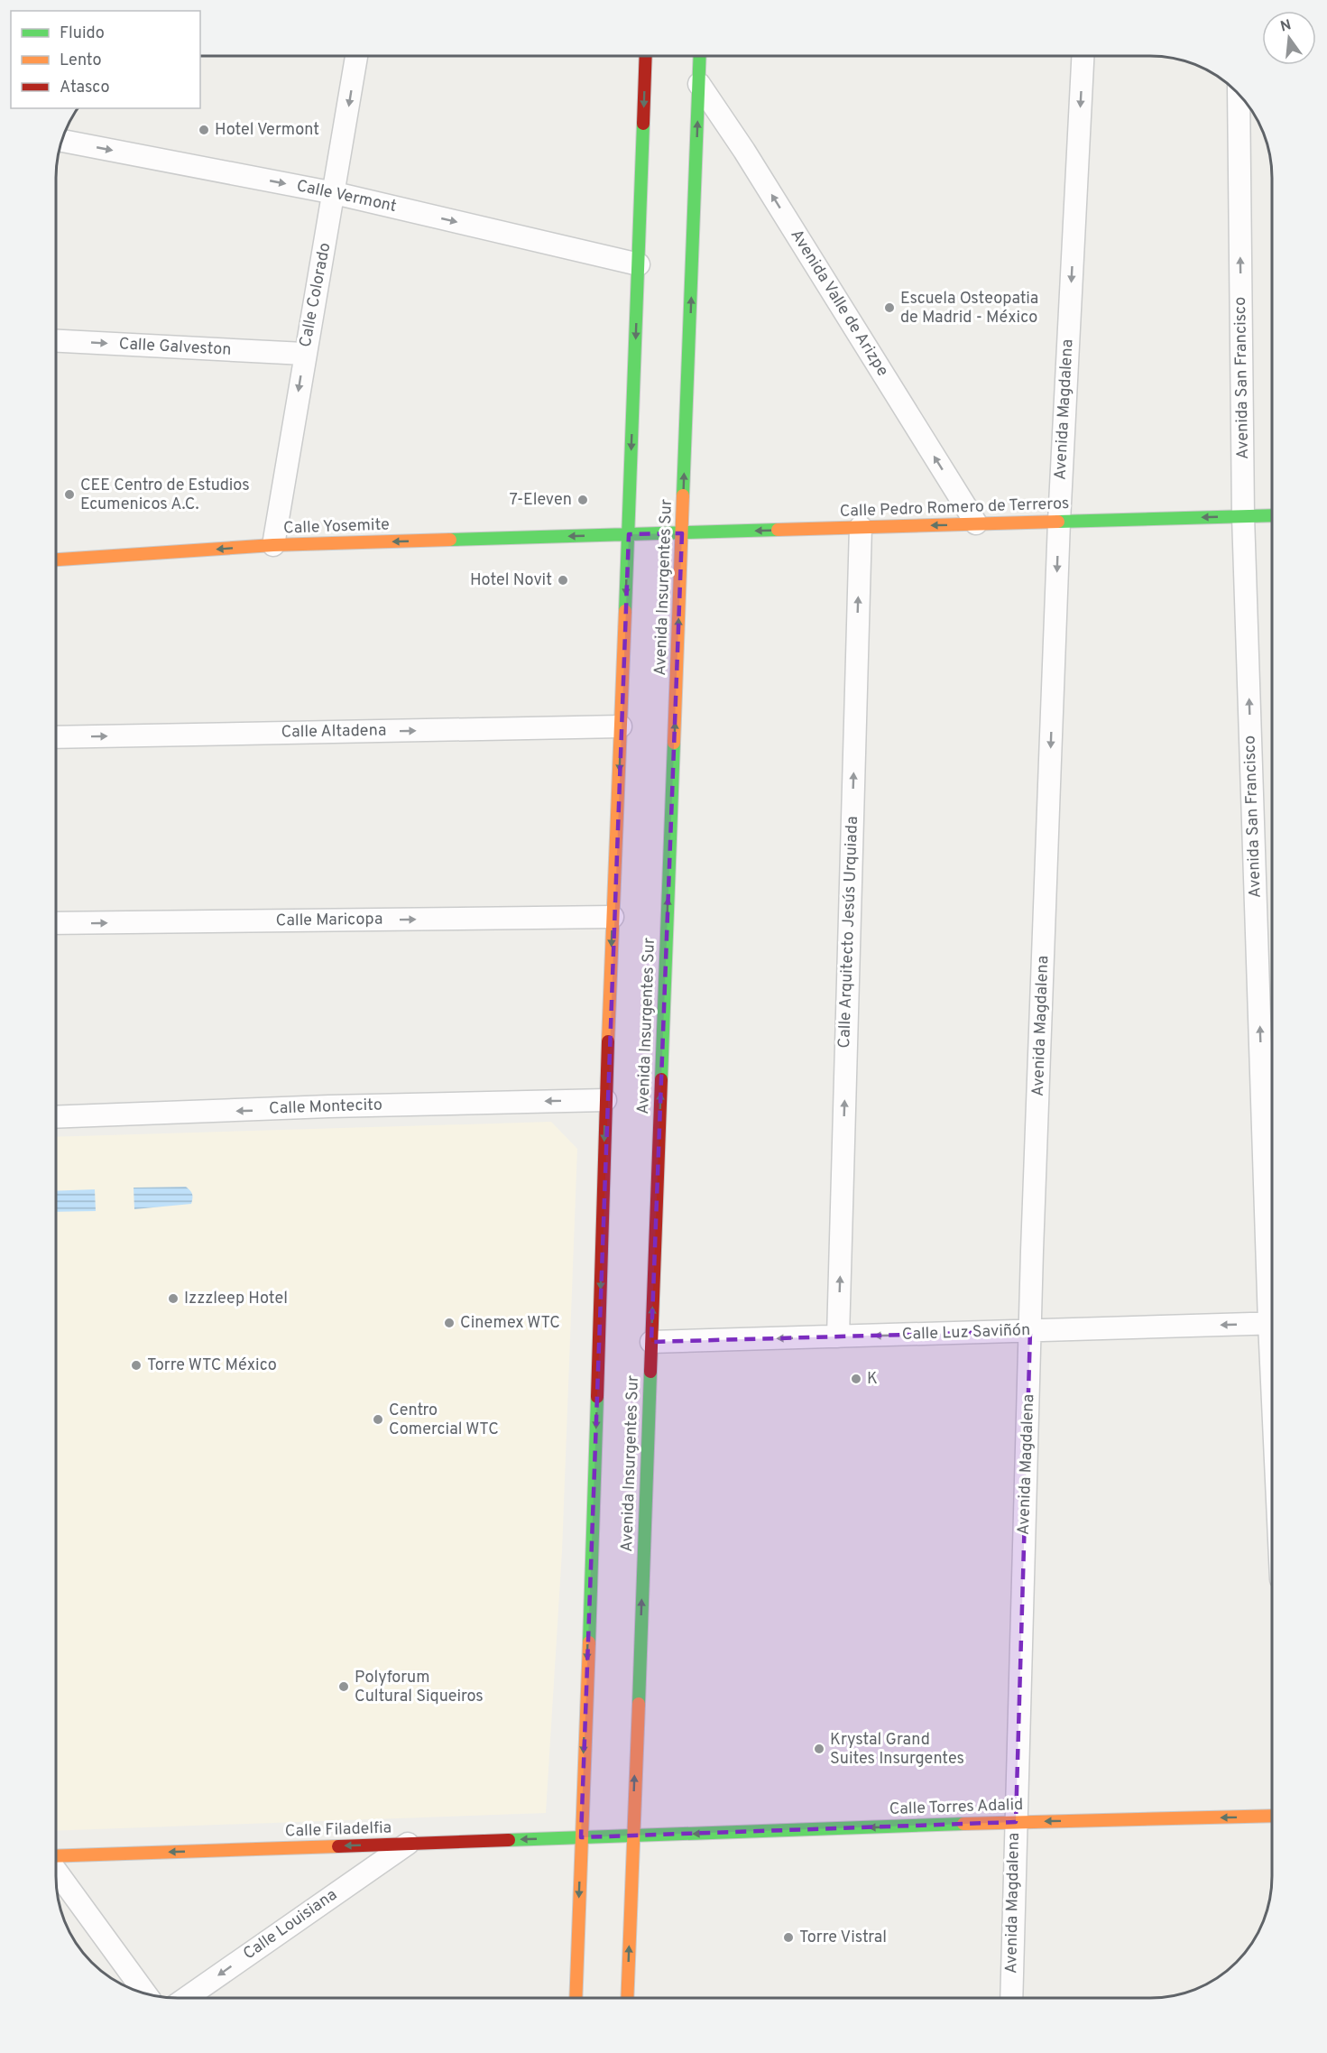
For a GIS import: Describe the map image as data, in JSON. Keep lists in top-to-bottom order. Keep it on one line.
{"streets":{"main road":["Calle Pedro Romero de Terreros","Calle Yosemite","Avenida Insurgentes Sur","Calle Torres Adalid","Calle Filadelfia"],"street":["Calle Vermont","Calle Colorado","Avenida Valle de Arizpe","Calle Galveston","Avenida San Francisco","Avenida Magdalena","Calle Altadena","Calle Maricopa","Calle Arquitecto Jesús Urquiada","Calle Montecito","Calle Luz Saviñón","Calle Louisiana"]},"crossings":[["Calle Vermont","Calle Colorado"],["Calle Colorado","Calle Galveston"],["Calle Colorado","Calle Yosemite"],["Avenida Valle de Arizpe","Calle Pedro Romero de Terreros"],["Avenida Valle de Arizpe","Avenida Insurgentes Sur"],["Avenida San Francisco","Calle Pedro Romero de Terreros"],["Avenida Magdalena","Calle Pedro Romero de Terreros"],["Avenida Magdalena","Calle Luz Saviñón"],["Avenida Magdalena","Calle Torres Adalid"],["Calle Pedro Romero de Terreros","Calle Yosemite"],["Calle Pedro Romero de Terreros","Avenida Insurgentes Sur"],["Calle Pedro Romero de Terreros","Calle Arquitecto Jesús Urquiada"],["Avenida Insurgentes Sur","Calle Luz Saviñón"],["Avenida Insurgentes Sur","Calle Torres Adalid"],["Avenida Insurgentes Sur","Calle Filadelfia"],["Calle Arquitecto Jesús Urquiada","Calle Luz Saviñón"],["Calle Torres Adalid","Calle Filadelfia"],["Calle Filadelfia","Calle Louisiana"]],"one_way":["Calle Vermont","Calle Colorado","Avenida Valle de Arizpe","Calle Galveston","Avenida San Francisco","Avenida Magdalena","Calle Pedro Romero de Terreros","Calle Yosemite","Calle Altadena","Calle Maricopa","Calle Arquitecto Jesús Urquiada","Calle Montecito","Calle Luz Saviñón","Calle Torres Adalid","Calle Filadelfia","Calle Louisiana"],"places":["Hotel Vermont","Escuela Osteopatia de Madrid - México","CEE Centro de Estudios Ecumenicos A.C.","7-Eleven","Hotel Novit","Izzzleep Hotel","Cinemex WTC","Torre WTC México","K","Centro Comercial WTC","Polyforum Cultural Siqueiros","Krystal Grand Suites Insurgentes","Torre Vistral"],"legend":["Fluido","Lento","Atasco"],"north":"top"}
